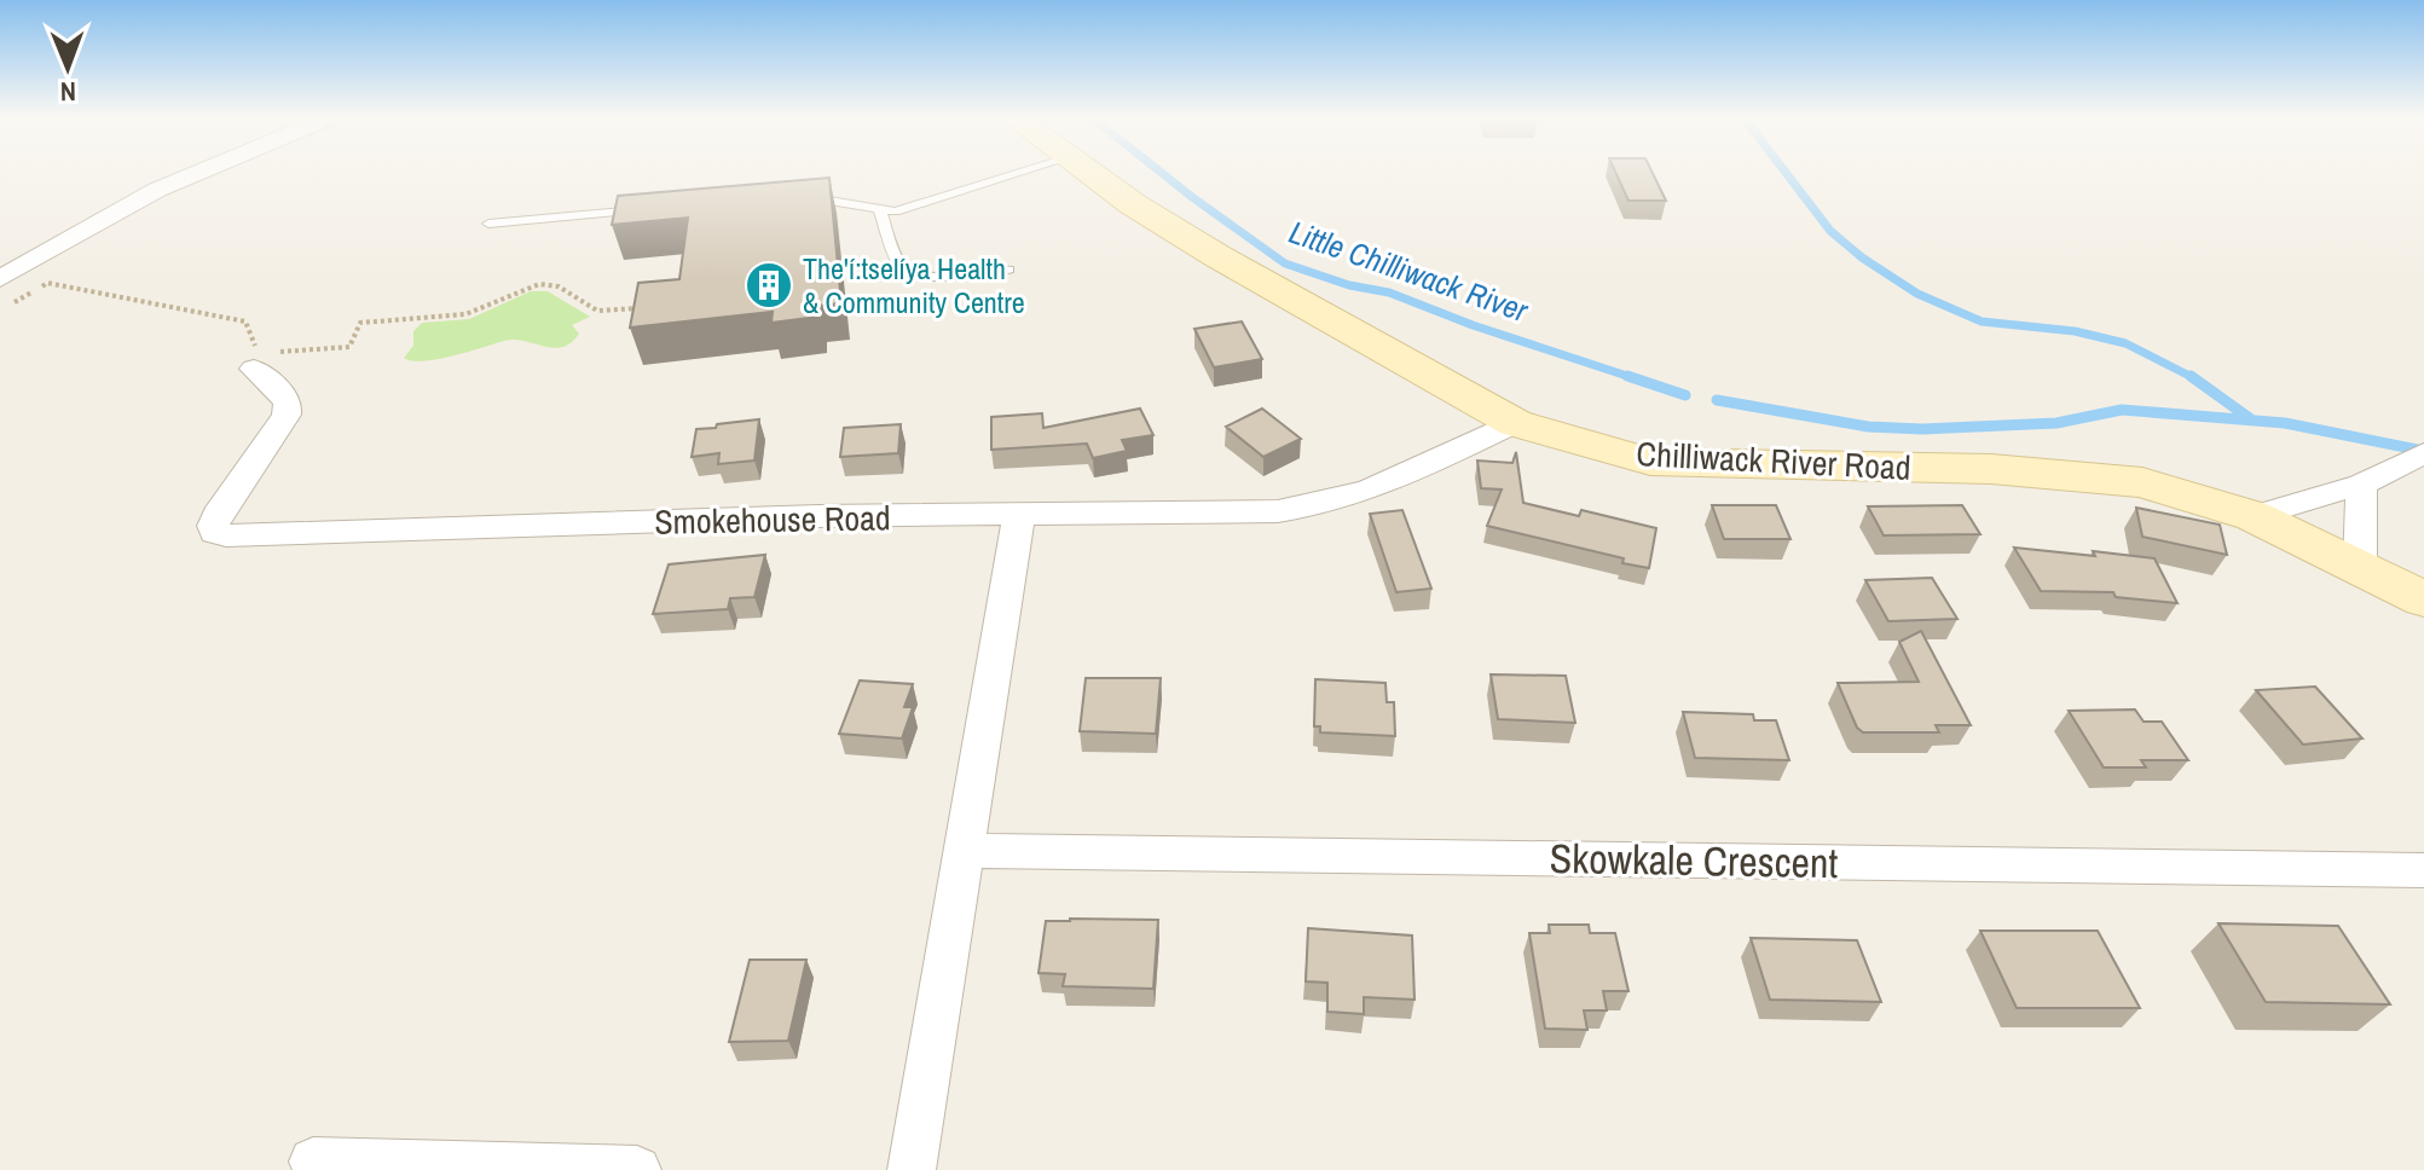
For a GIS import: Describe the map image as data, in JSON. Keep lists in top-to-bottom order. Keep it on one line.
{"streets":{"main road":["Chilliwack River Road"],"street":["Smokehouse Road","Skowkale Crescent"]},"crossings":[["Chilliwack River Road","Smokehouse Road"]],"water":["Little Chilliwack River"],"places":{"building":["The'í:tselíya Health & Community Centre"]},"north":"bottom"}
